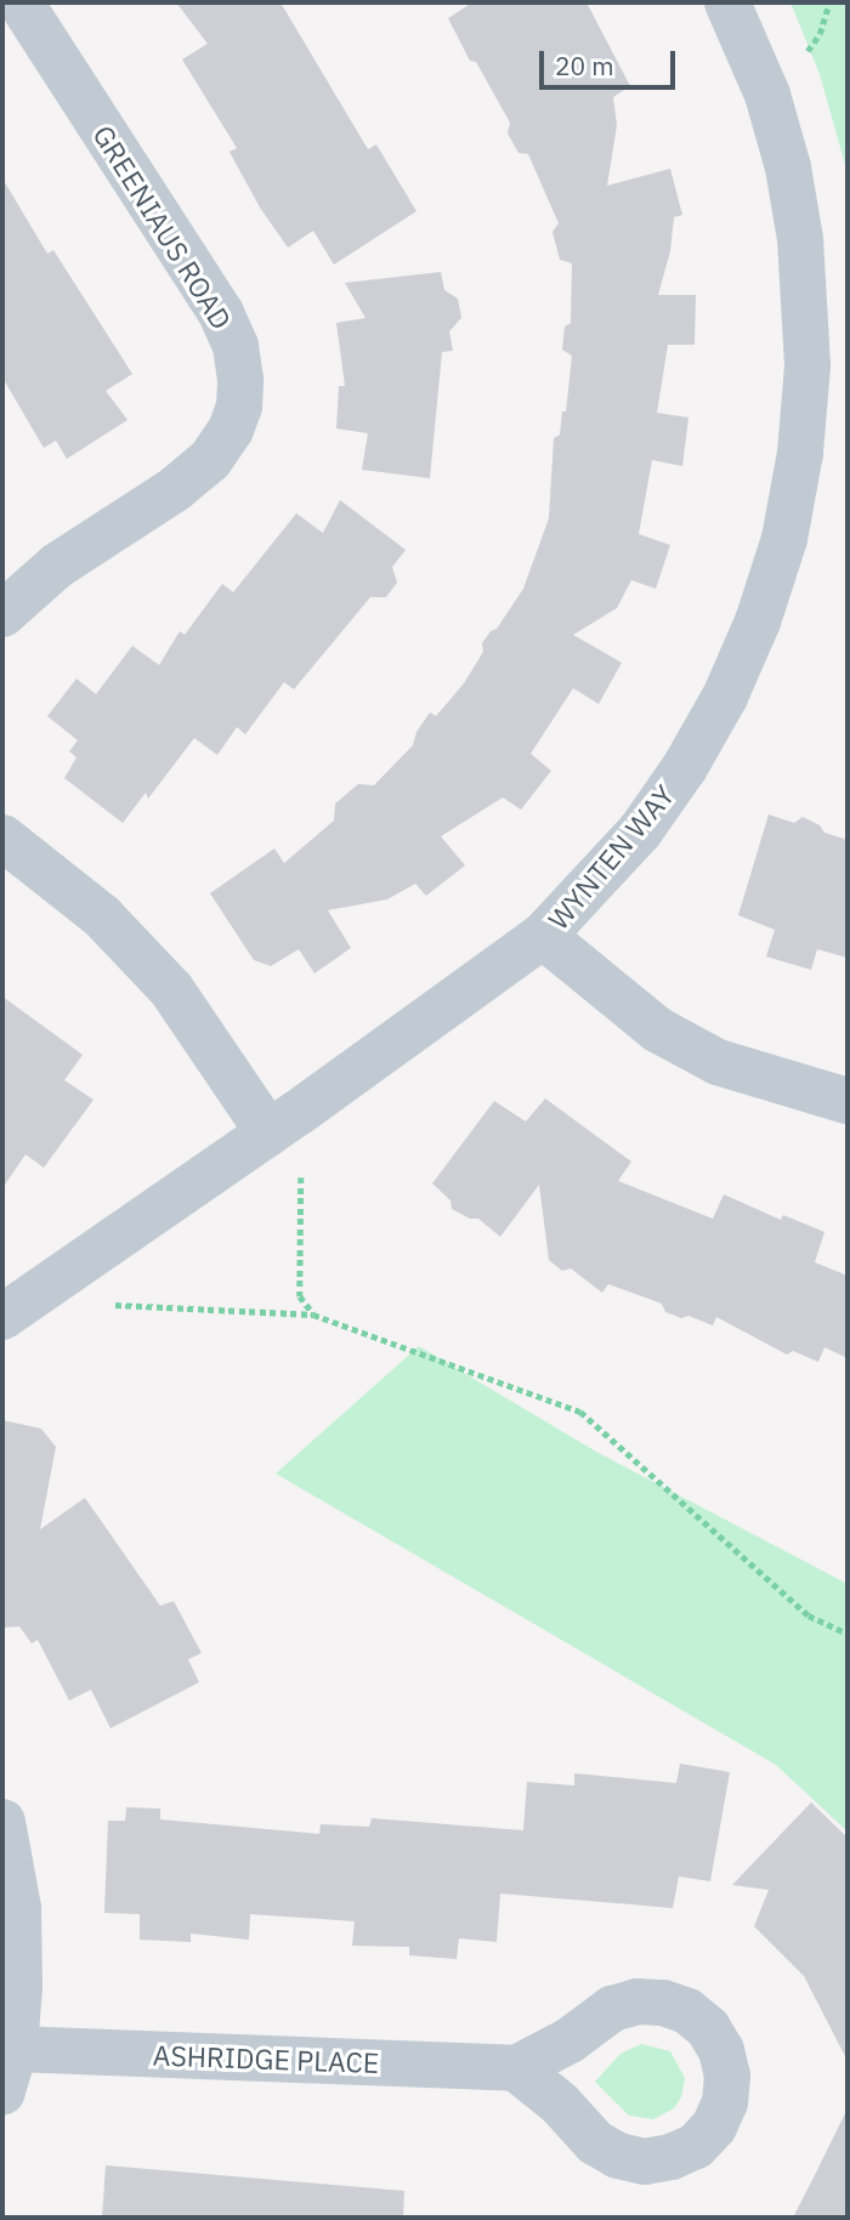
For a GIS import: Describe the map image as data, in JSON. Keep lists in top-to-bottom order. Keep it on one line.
{"streets":{"street":["GREENIAUS ROAD","WYNTEN WAY","ASHRIDGE PLACE"]},"scale_bar":"20 m"}
